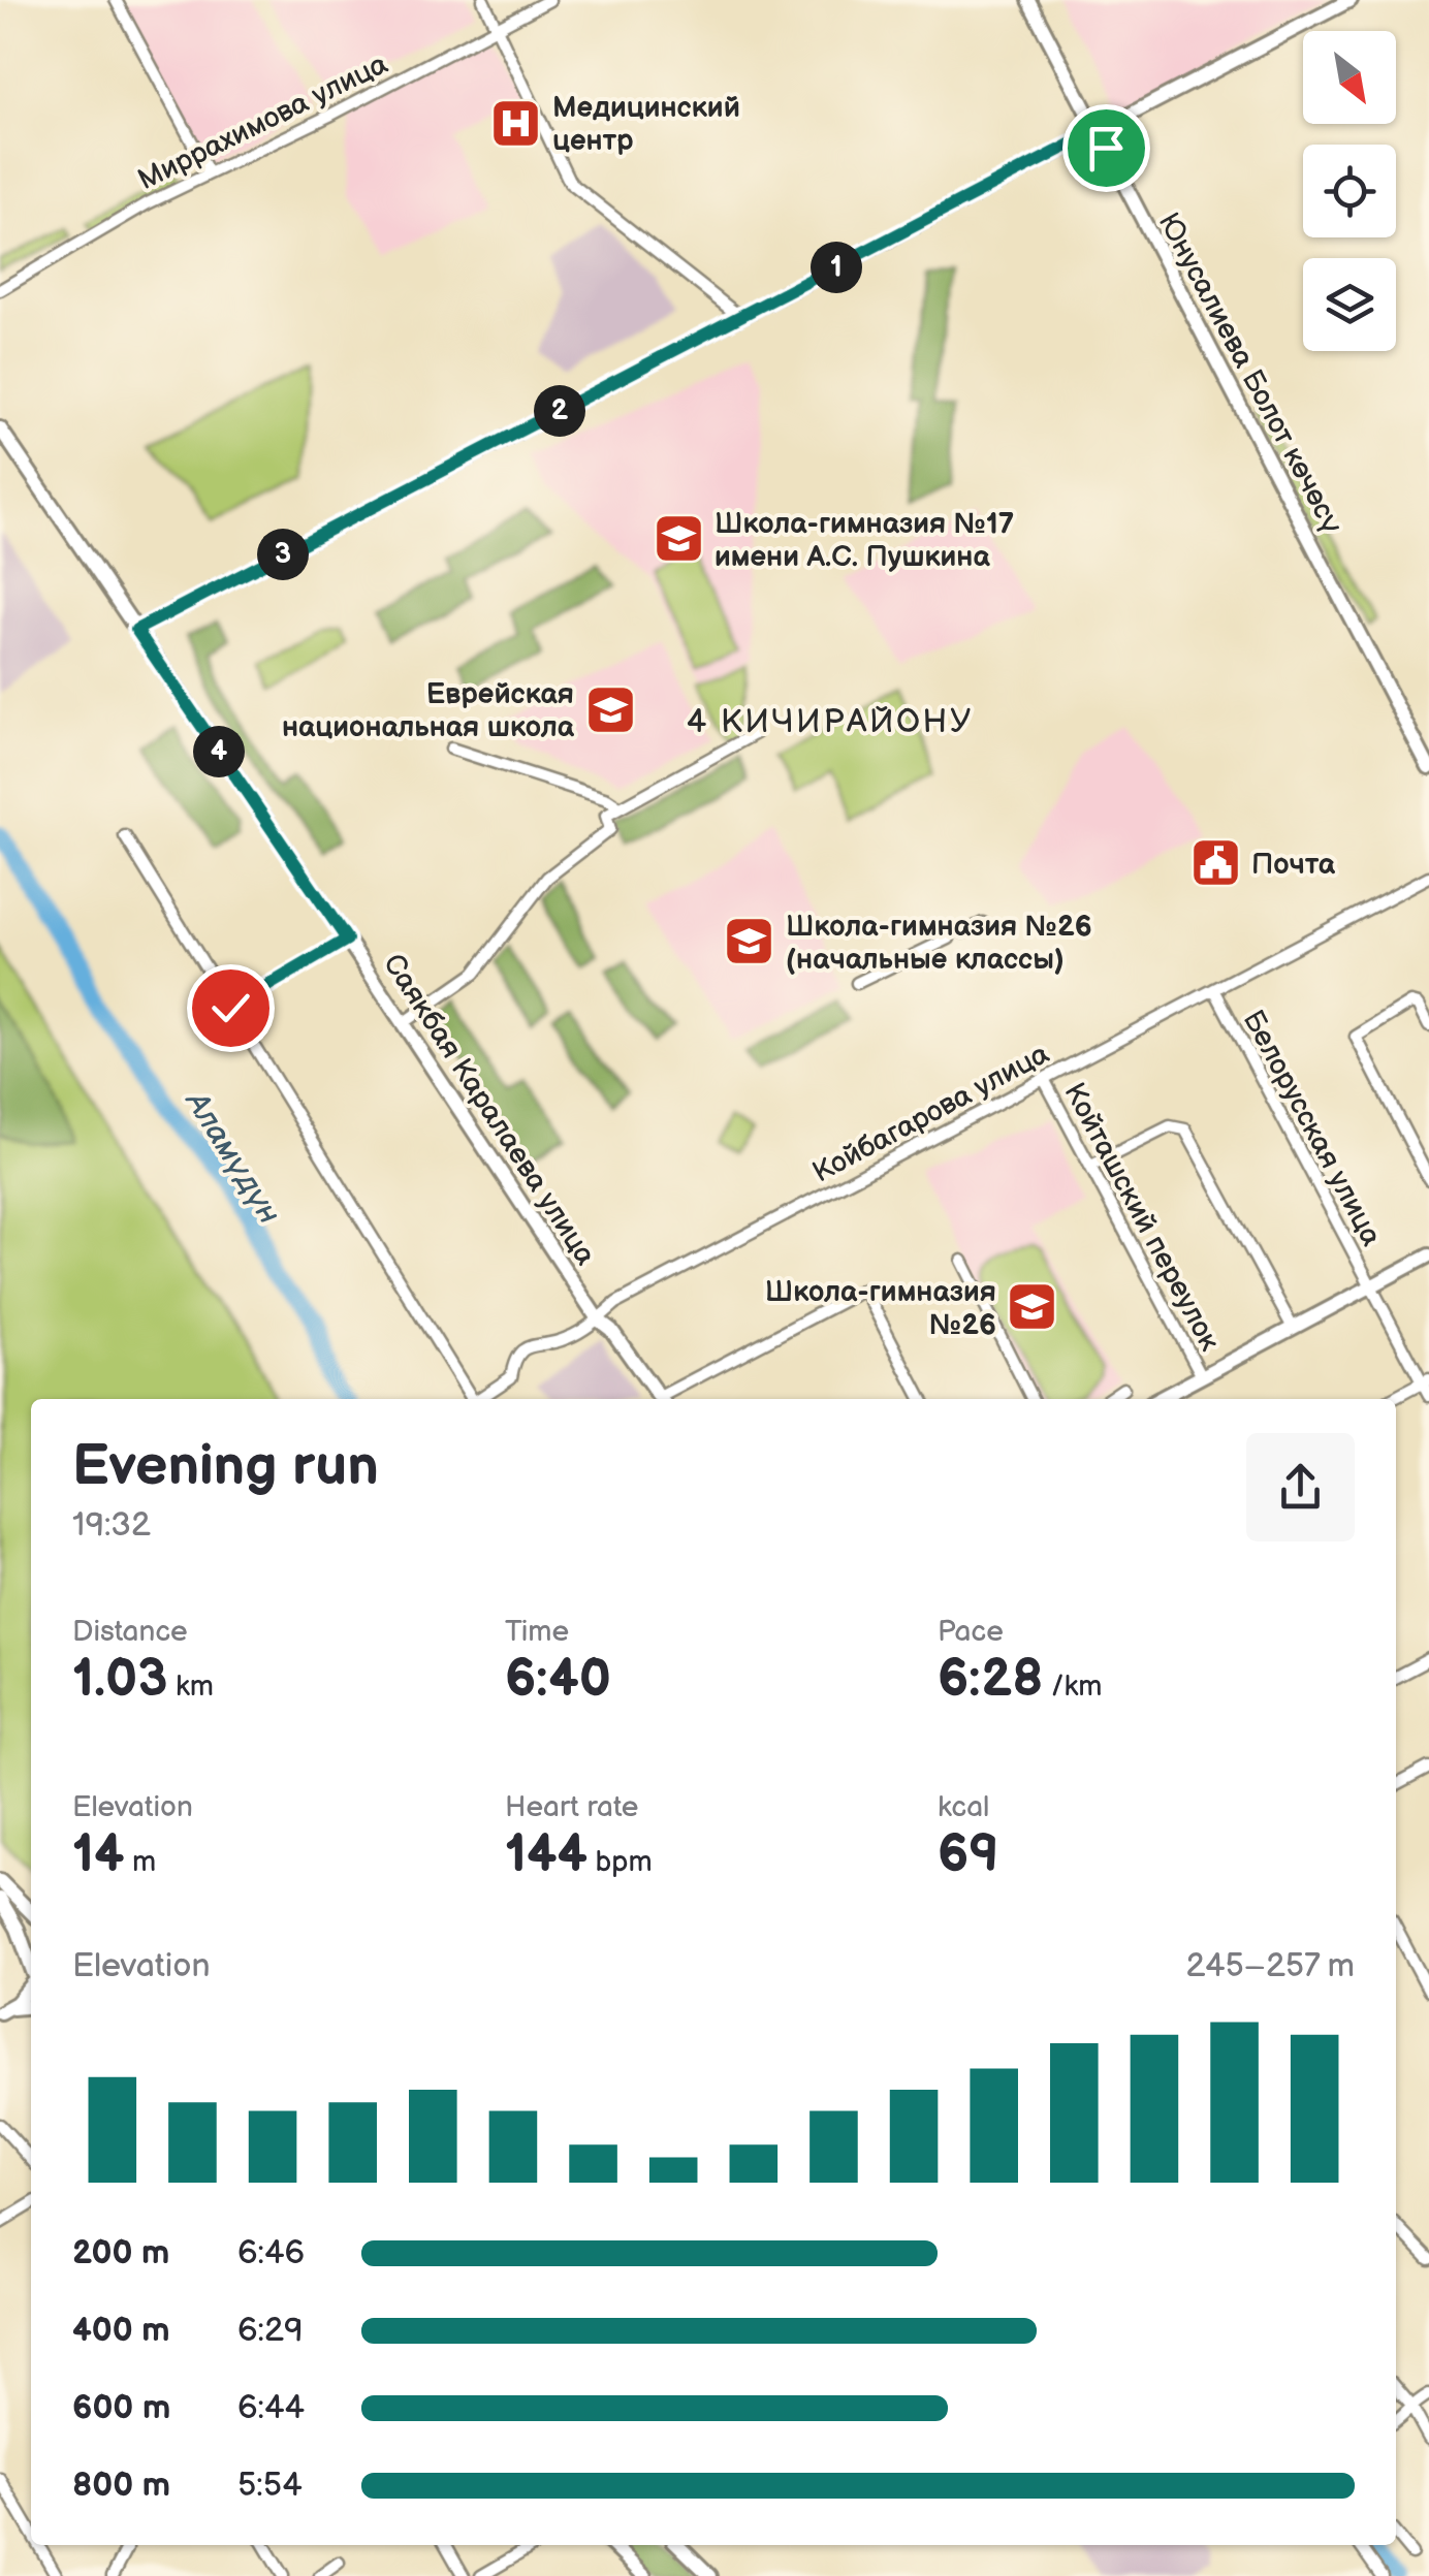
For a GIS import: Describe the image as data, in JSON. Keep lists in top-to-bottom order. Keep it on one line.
{"streets":{"main road":["Юнусалиева Болот көчөсү","Саякбая Каралаева улица"],"street":["Миррахимова улица","Койбагарова улица","Белорусская улица","Койташский переулок"]},"crossings":[["Саякбая Каралаева улица","Койбагарова улица"],["Койбагарова улица","Белорусская улица"],["Койбагарова улица","Койташский переулок"]],"districts":["4 КИЧИРАЙОНУ"],"water":["Аламүдүн"],"places":{"hospital":["Медицинский центр"],"school or university":["Школа-гимназия №17 имени А.С. Пушкина","Еврейская национальная школа","Школа-гимназия №26 (начальные классы)","Школа-гимназия №26"],"public building":["Почта"]},"north":"bottom right","page":{"pins":["1","2","3","4"],"heading":["Evening run","19:32"],"stats":[["Distance","1.03 km"],["Time","6:40"],["Pace","6:28 /km"],["Elevation","14 m"],["Heart rate","144 bpm"],["kcal","69"]],"chart":["Elevation","245–257 m"],"list":[{"name":"200 m","note":"6:46"},{"name":"400 m","note":"6:29"},{"name":"600 m","note":"6:44"},{"name":"800 m","note":"5:54"}]}}
